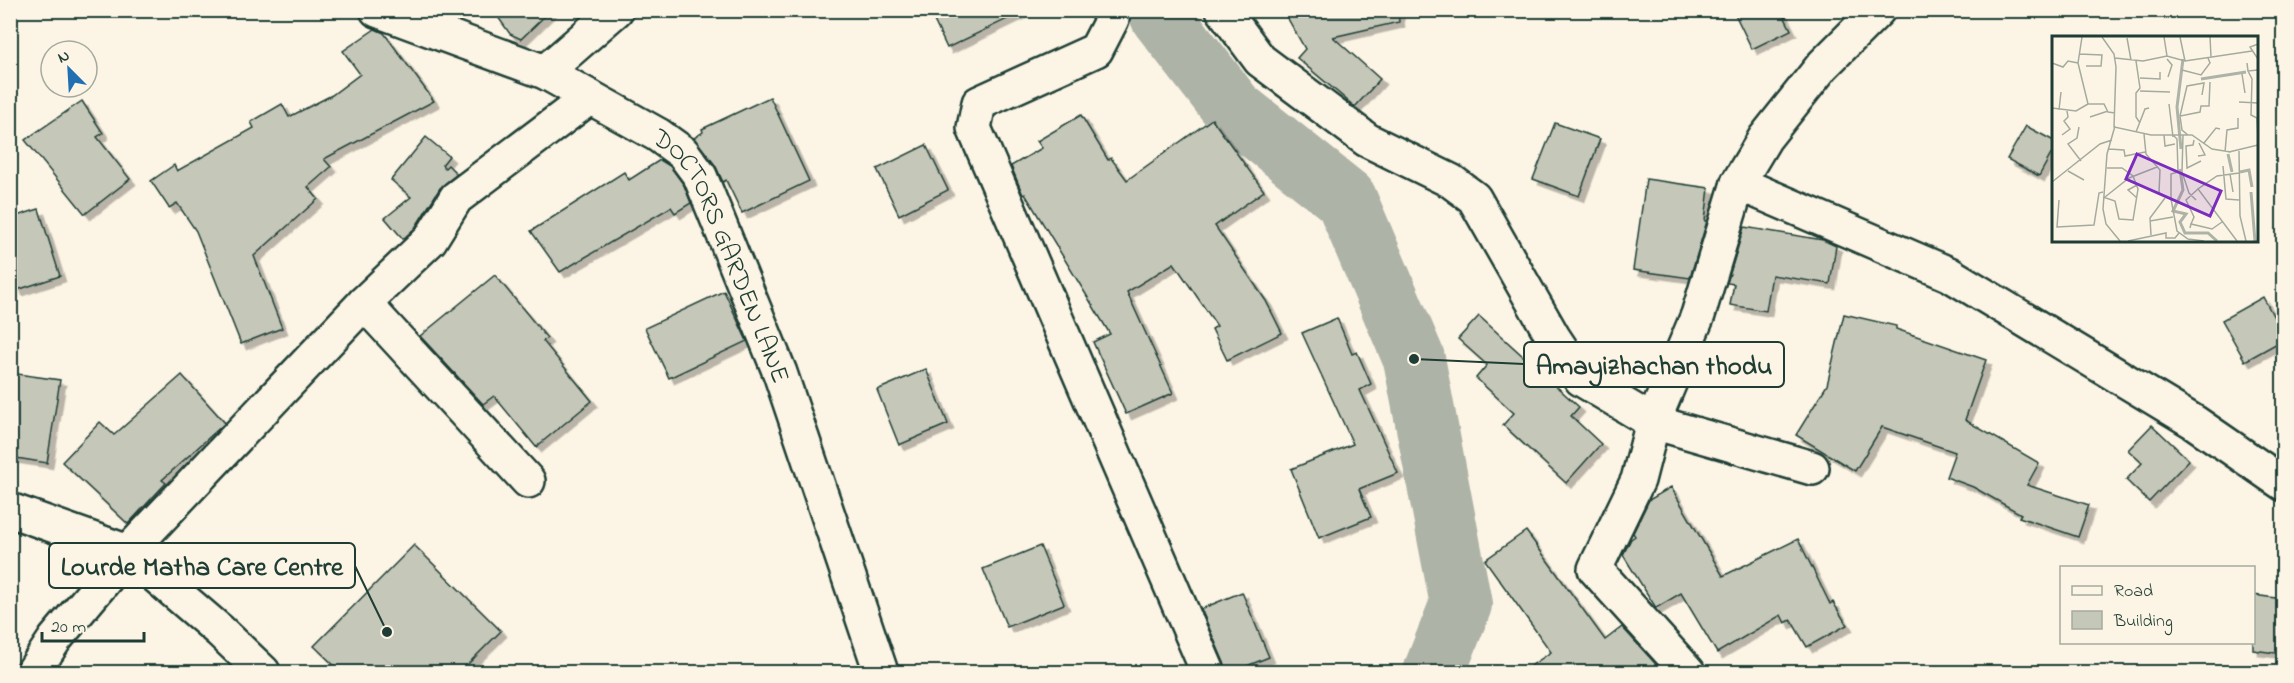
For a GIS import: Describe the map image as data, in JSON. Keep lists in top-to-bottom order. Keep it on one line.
{"streets":{"street":["DOCTORS GARDEN LANE"]},"places":["Amayizhachan thodu","Lourde Matha Care Centre"],"legend":["Road","Building"],"scale_bar":"20 m","north":"top left"}
